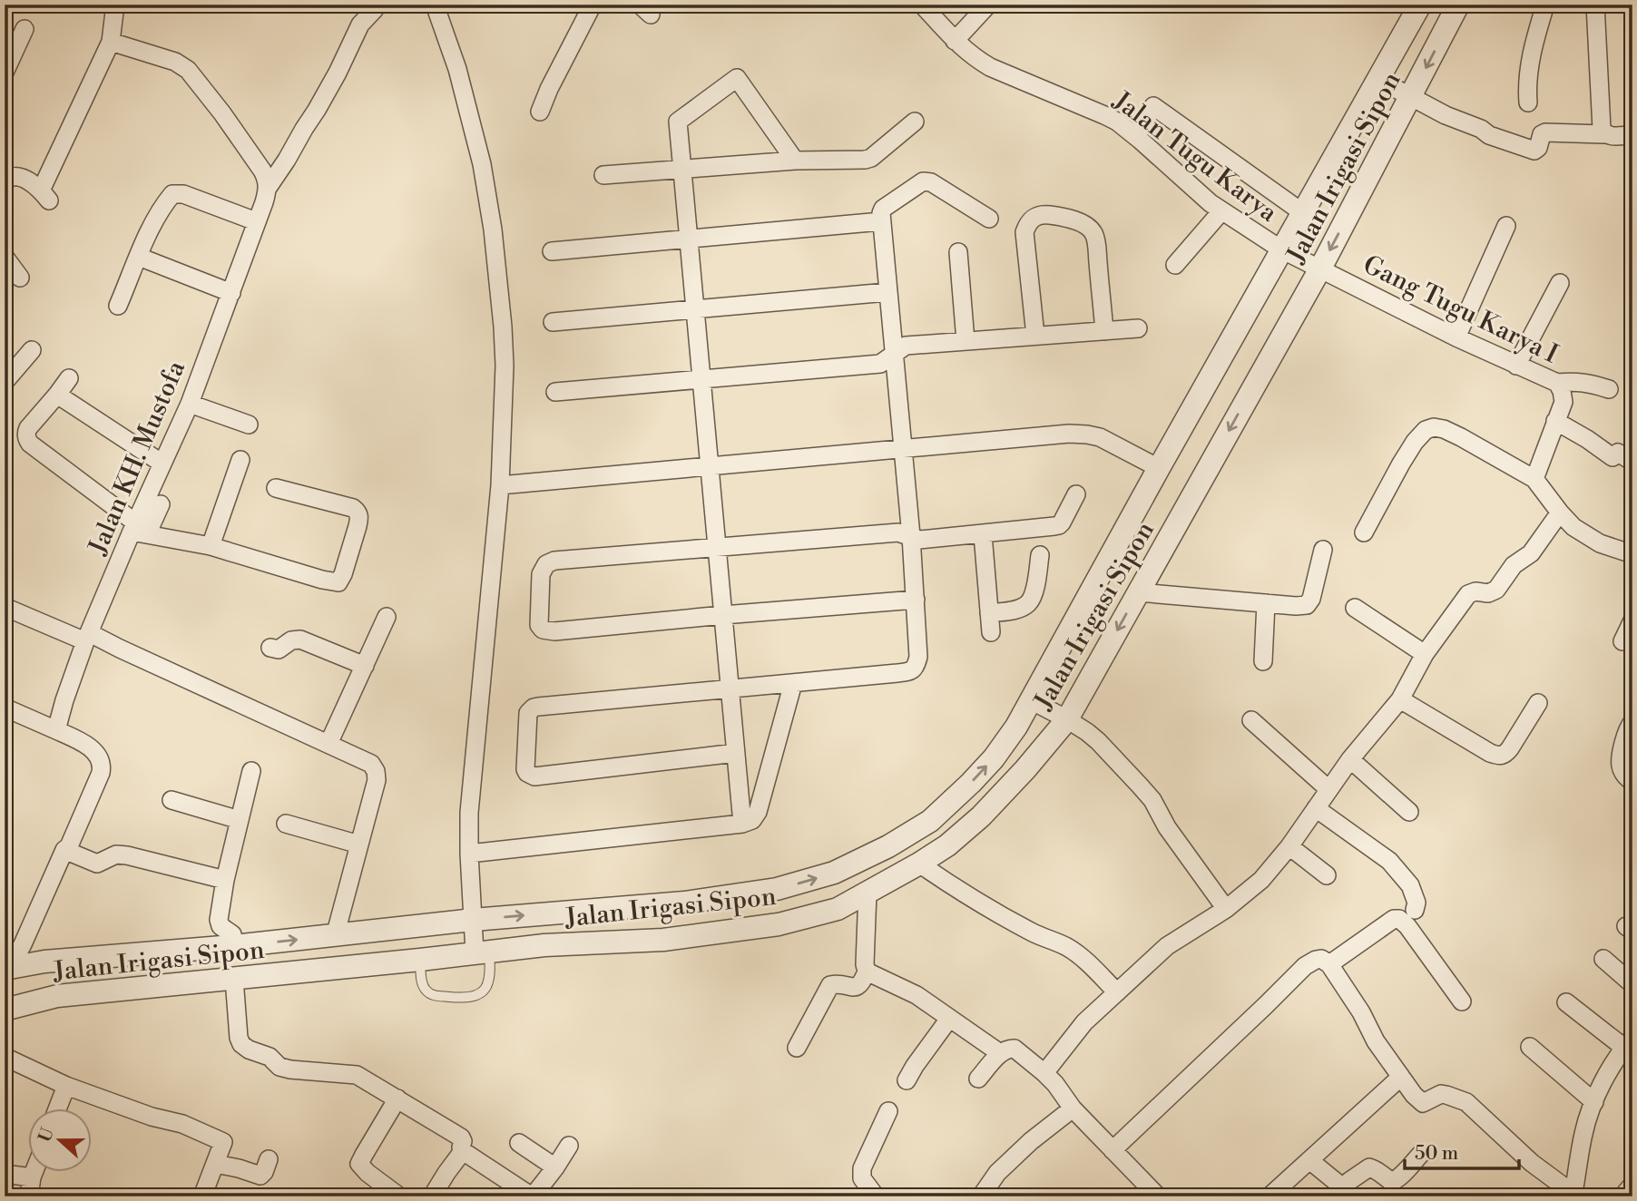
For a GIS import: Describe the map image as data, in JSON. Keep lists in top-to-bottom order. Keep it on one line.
{"streets":{"street":["Jalan Tugu Karya","Jalan Irigasi Sipon","Gang Tugu Karya I","Jalan KH. Mustofa"]},"crossings":[["Jalan Tugu Karya","Jalan Irigasi Sipon"],["Jalan Tugu Karya","Gang Tugu Karya I"],["Jalan Irigasi Sipon","Gang Tugu Karya I"]],"scale_bar":"50 m","north":"left"}
